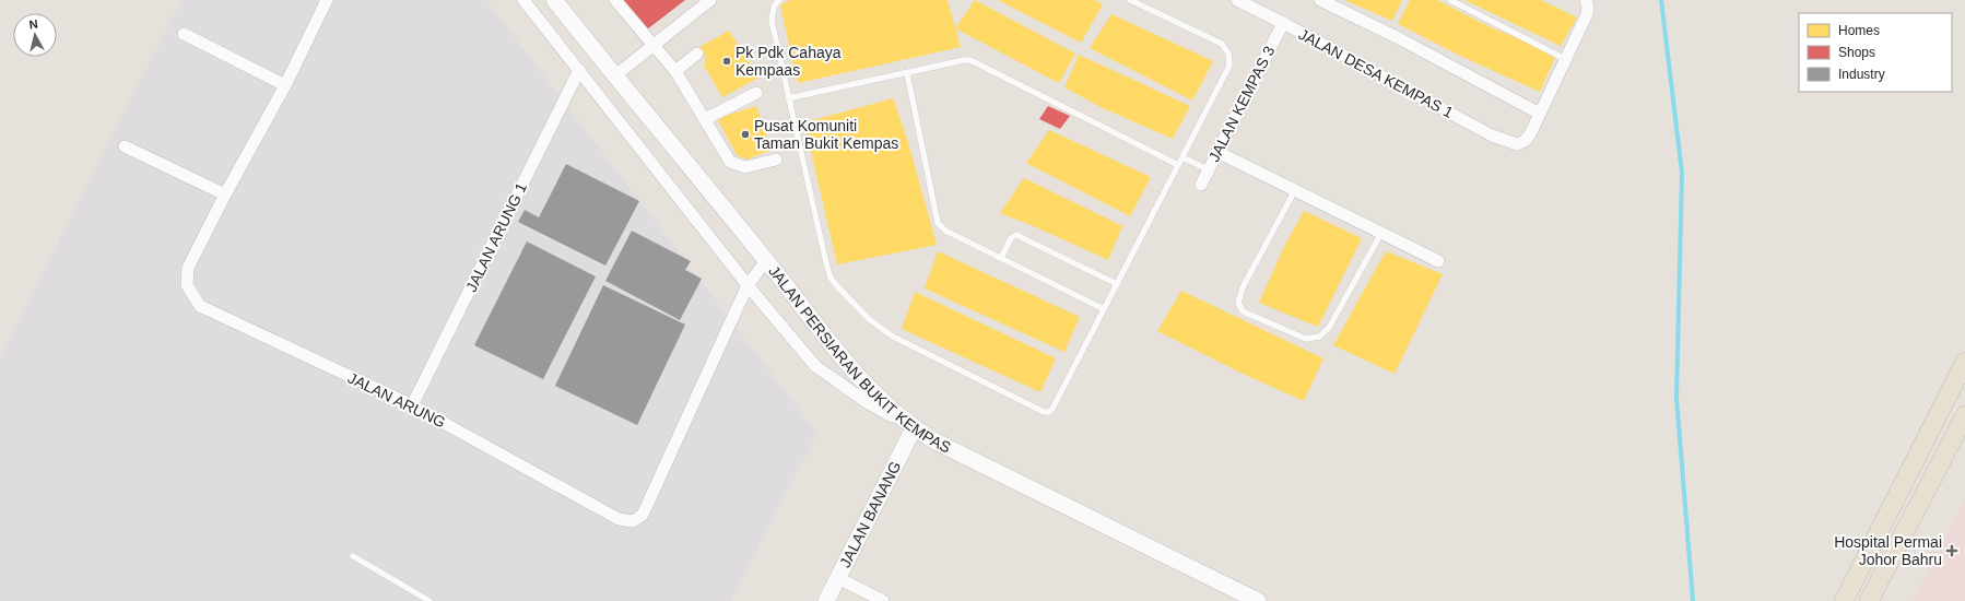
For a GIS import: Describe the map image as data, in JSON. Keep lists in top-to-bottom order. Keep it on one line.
{"streets":{"street":["JALAN DESA KEMPAS 1","JALAN KEMPAS 3","JALAN ARUNG 1","JALAN PERSIARAN BUKIT KEMPAS","JALAN ARUNG","JALAN BANANG"]},"crossings":[["JALAN DESA KEMPAS 1","JALAN KEMPAS 3"],["JALAN ARUNG 1","JALAN ARUNG"],["JALAN PERSIARAN BUKIT KEMPAS","JALAN ARUNG"],["JALAN PERSIARAN BUKIT KEMPAS","JALAN BANANG"]],"places":{"other":["Pk Pdk Cahaya Kempaas","Pusat Komuniti Taman Bukit Kempas"],"health":["Hospital Permai Johor Bahru"]},"legend":["Homes","Shops","Industry"],"north":"top"}
